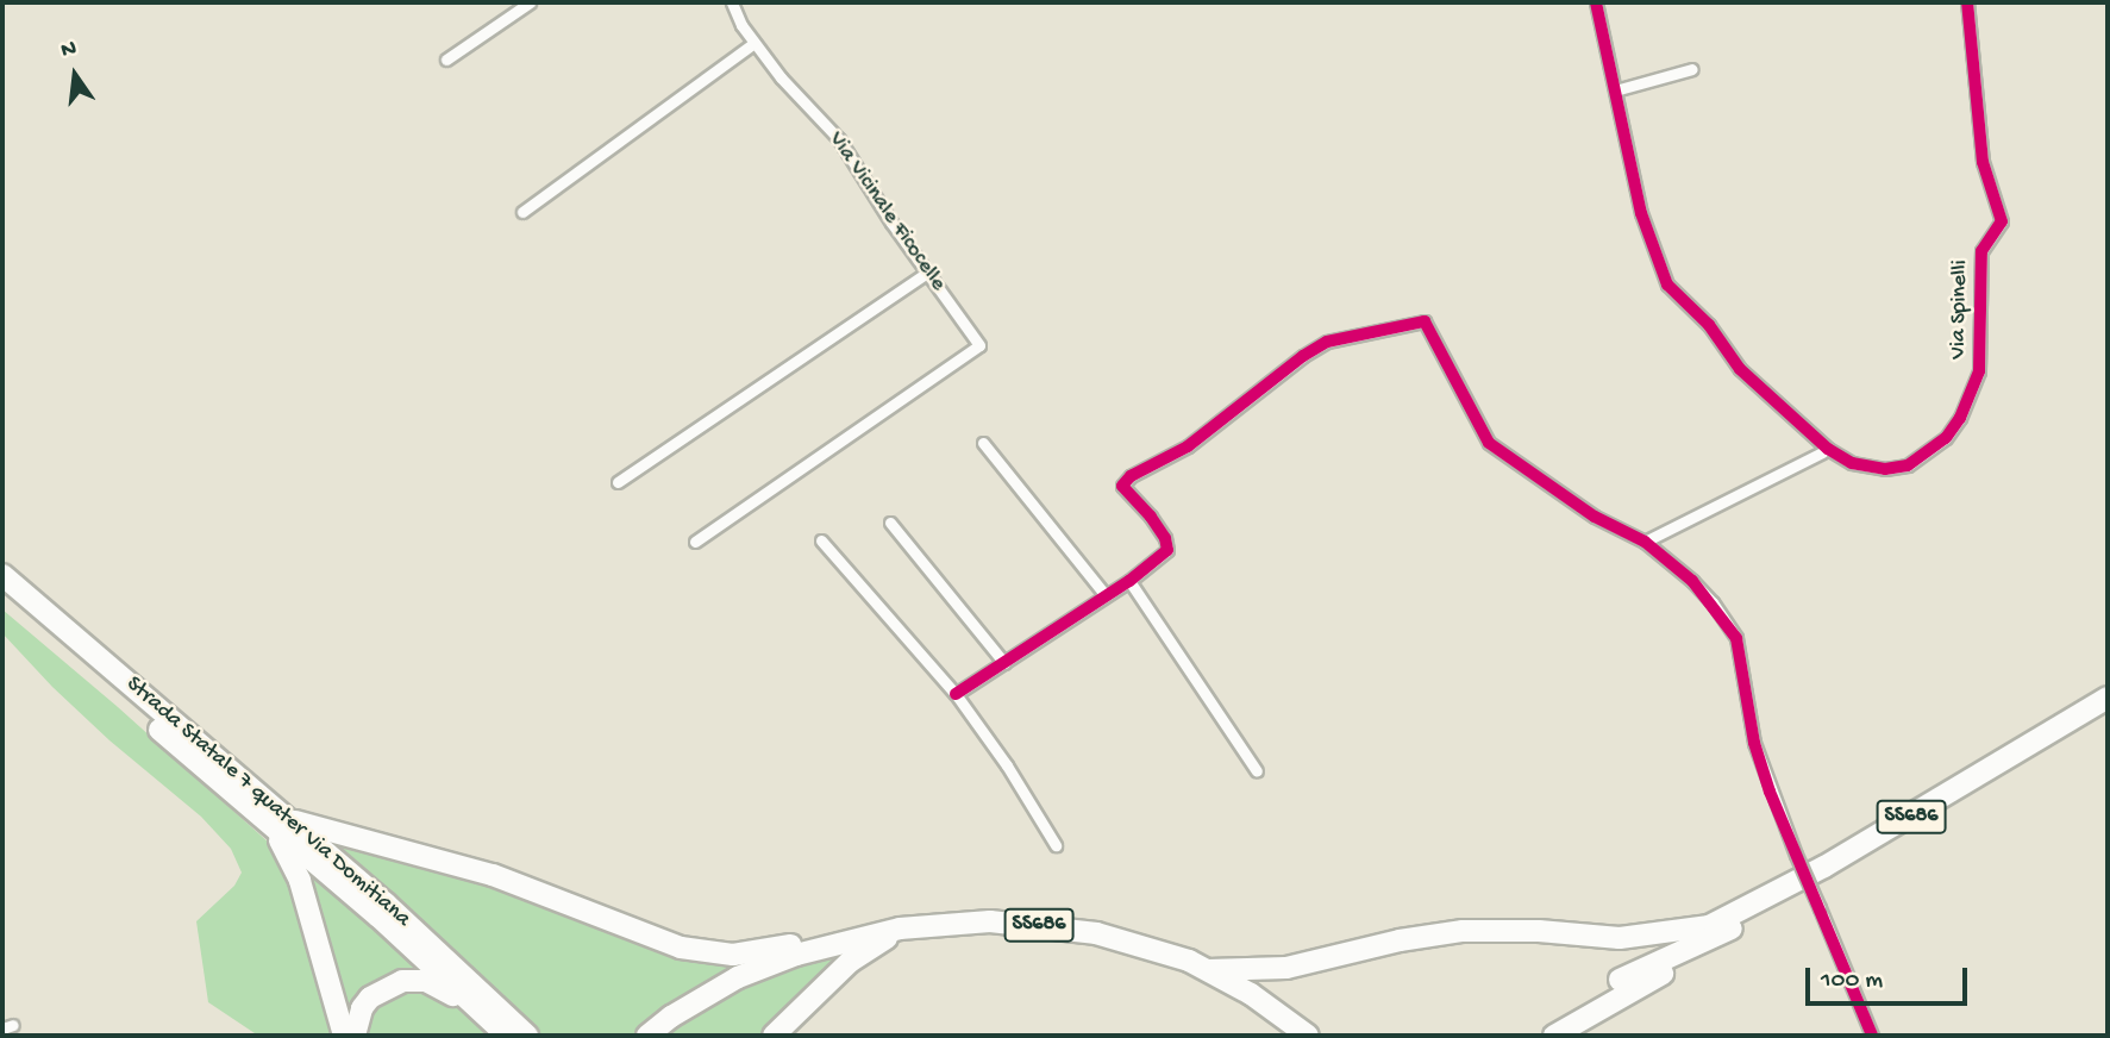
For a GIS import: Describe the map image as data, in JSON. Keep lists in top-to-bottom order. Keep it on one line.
{"streets":{"highway":["Strada Statale 7 quater Via Domitiana","SS686"],"street":["Via Vicinale Ficocelle","Via Spinelli"]},"scale_bar":"100 m","north":"top"}
